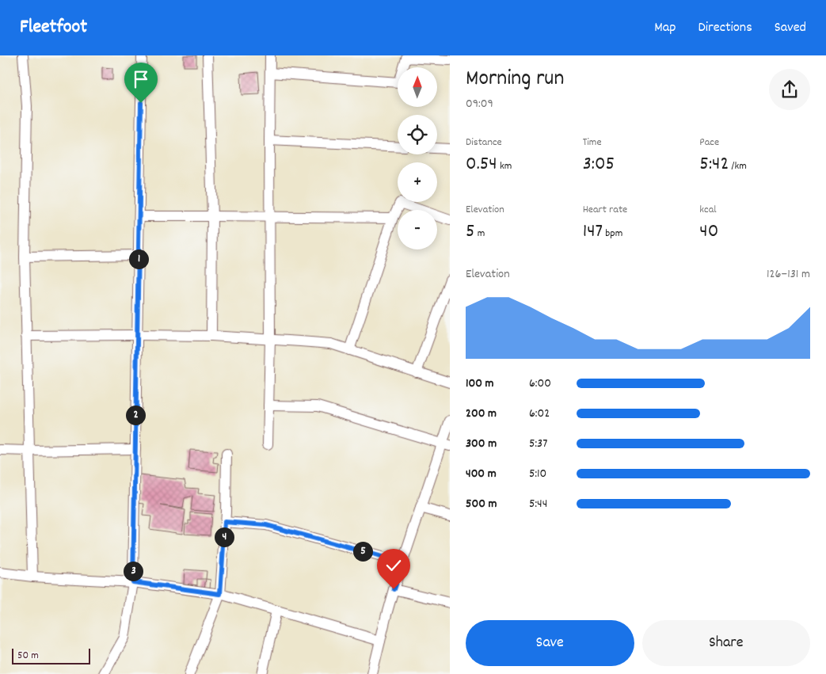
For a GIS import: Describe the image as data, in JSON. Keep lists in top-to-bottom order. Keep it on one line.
{"scale_bar":"50 m","north":"top","page":{"header":"Fleetfoot","nav":["Map","Directions","Saved"],"heading":["Morning run","09:09"],"map_buttons":["+","−"],"stats":[["Distance","0.54 km"],["Time","3:05"],["Pace","5:42 /km"],["Elevation","5 m"],["Heart rate","147 bpm"],["kcal","40"]],"pins":["1","2","4","5","3"],"chart":["Elevation","126–131 m"],"list":[{"name":"100 m","note":"6:00"},{"name":"200 m","note":"6:02"},{"name":"300 m","note":"5:37"},{"name":"400 m","note":"5:10"},{"name":"500 m","note":"5:44"}],"buttons":["Save","Share"],"scale":"50 m"}}
